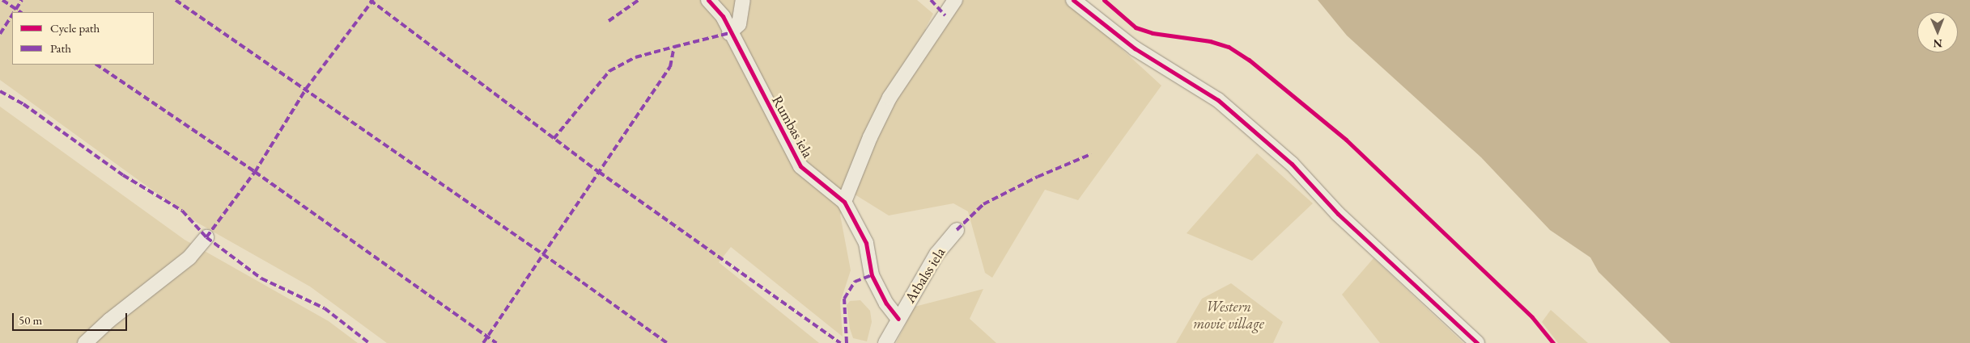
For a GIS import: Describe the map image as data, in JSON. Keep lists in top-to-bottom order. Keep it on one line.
{"streets":{"street":["Rumbas iela","Atbalss iela"]},"crossings":[["Rumbas iela","Atbalss iela"]],"parks":["Western movie village"],"legend":["Cycle path","Path"],"scale_bar":"50 m","north":"bottom"}
